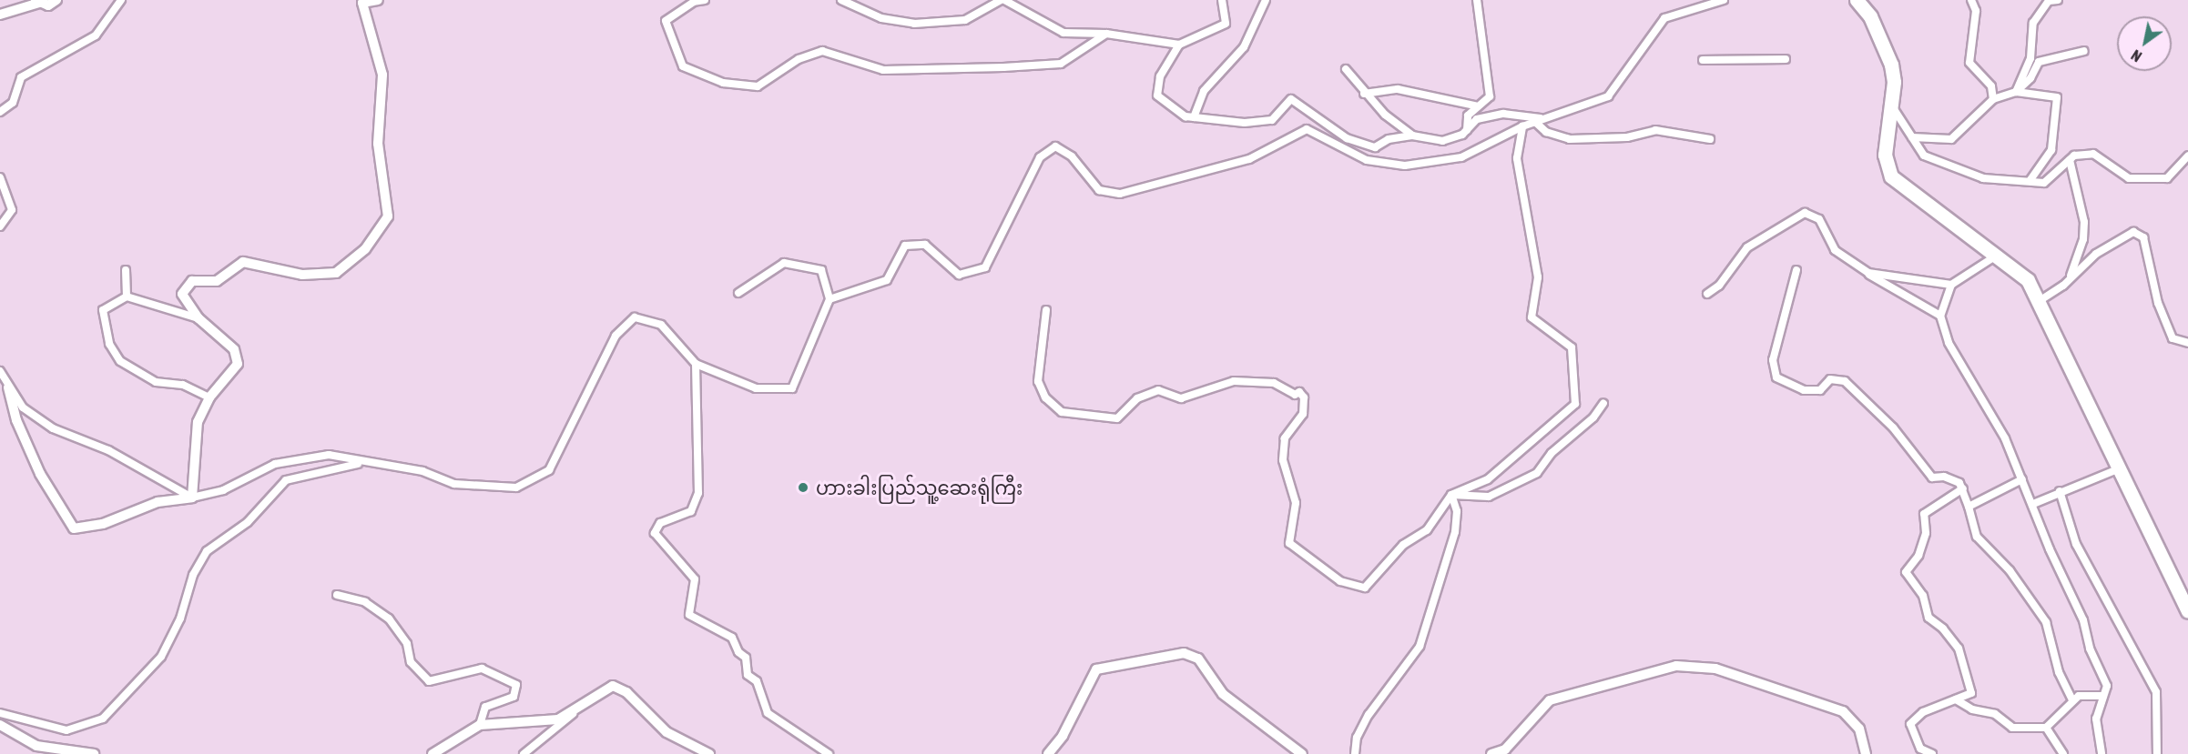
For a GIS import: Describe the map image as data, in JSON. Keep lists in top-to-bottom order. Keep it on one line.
{"places":["ဟားခါးပြည်သူ့ဆေးရုံကြီး"],"north":"bottom left"}
